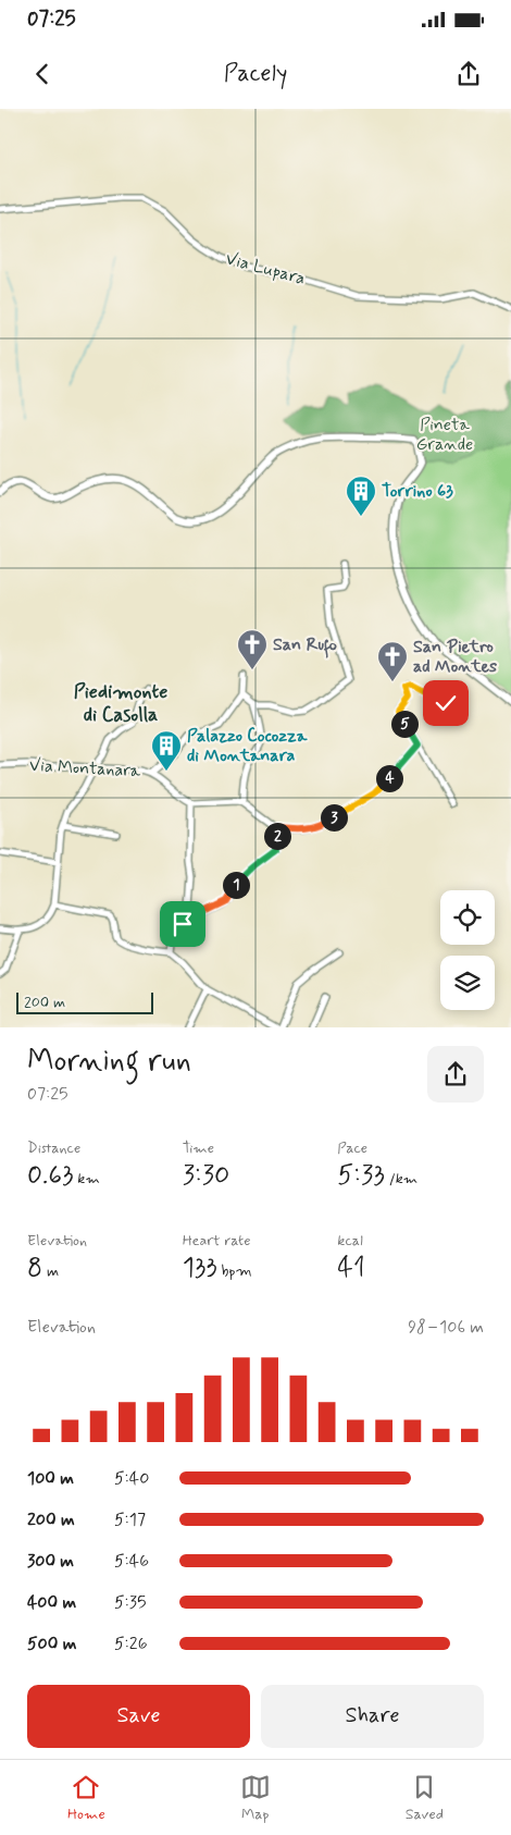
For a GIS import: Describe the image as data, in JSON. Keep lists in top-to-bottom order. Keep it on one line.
{"streets":{"street":["Via Lupara","Via Montanara"]},"districts":["Piedimonte di Casolla"],"parks":["Pineta Grande"],"places":{"building":["Torrino 63","Palazzo Cocozza di Montanara"],"church":["San Rufo","San Pietro ad Montes"]},"scale_bar":"200 m","page":{"status":"07:25","header":"Pacely","pins":["5","4","3","2","1"],"scale":"200 m","heading":["Morning run","07:25"],"stats":[["Distance","0.63 km"],["Time","3:30"],["Pace","5:33 /km"],["Elevation","8 m"],["Heart rate","133 bpm"],["kcal","41"]],"chart":["Elevation","98–106 m"],"list":[{"name":"100 m","note":"5:40"},{"name":"200 m","note":"5:17"},{"name":"300 m","note":"5:46"},{"name":"400 m","note":"5:35"},{"name":"500 m","note":"5:26"}],"buttons":["Save","Share"],"tabs":["Home","Map","Saved"]}}
